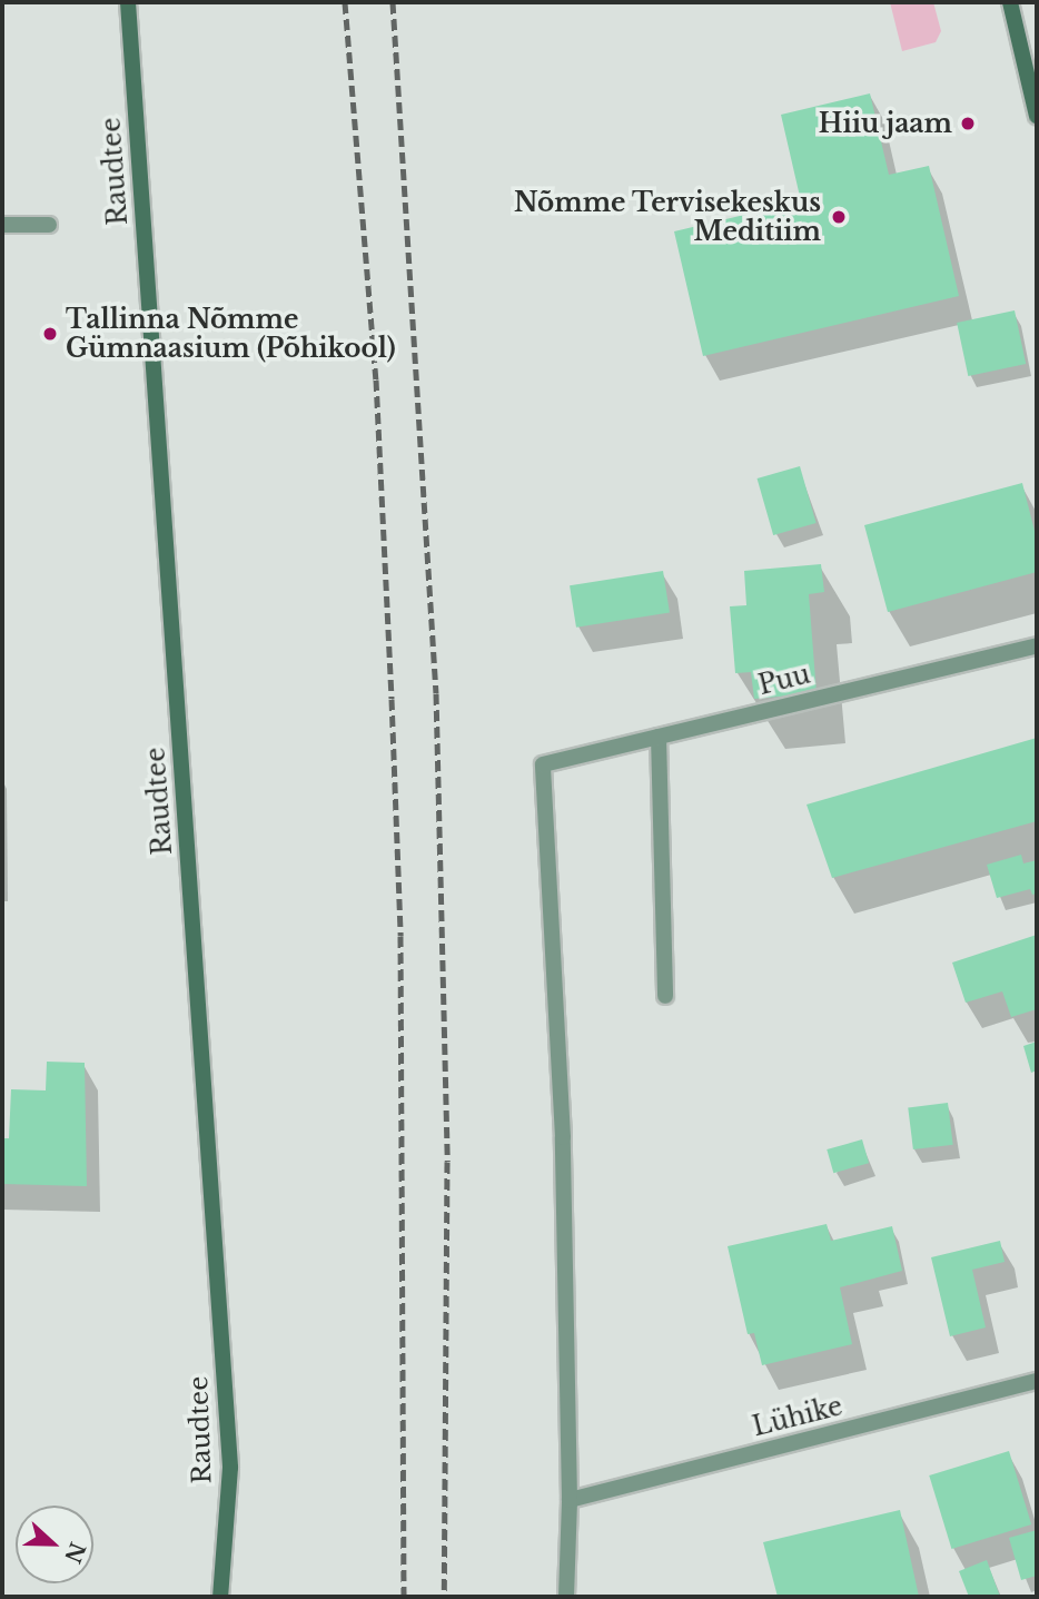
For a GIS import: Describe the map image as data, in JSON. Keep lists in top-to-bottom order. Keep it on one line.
{"streets":{"street":["Raudtee","Puu","Lühike"]},"crossings":[["Puu","Lühike"]],"places":["Hiiu jaam","Nõmme Tervisekeskus Meditiim","Tallinna Nõmme Gümnaasium (Põhikool)"],"north":"right"}
